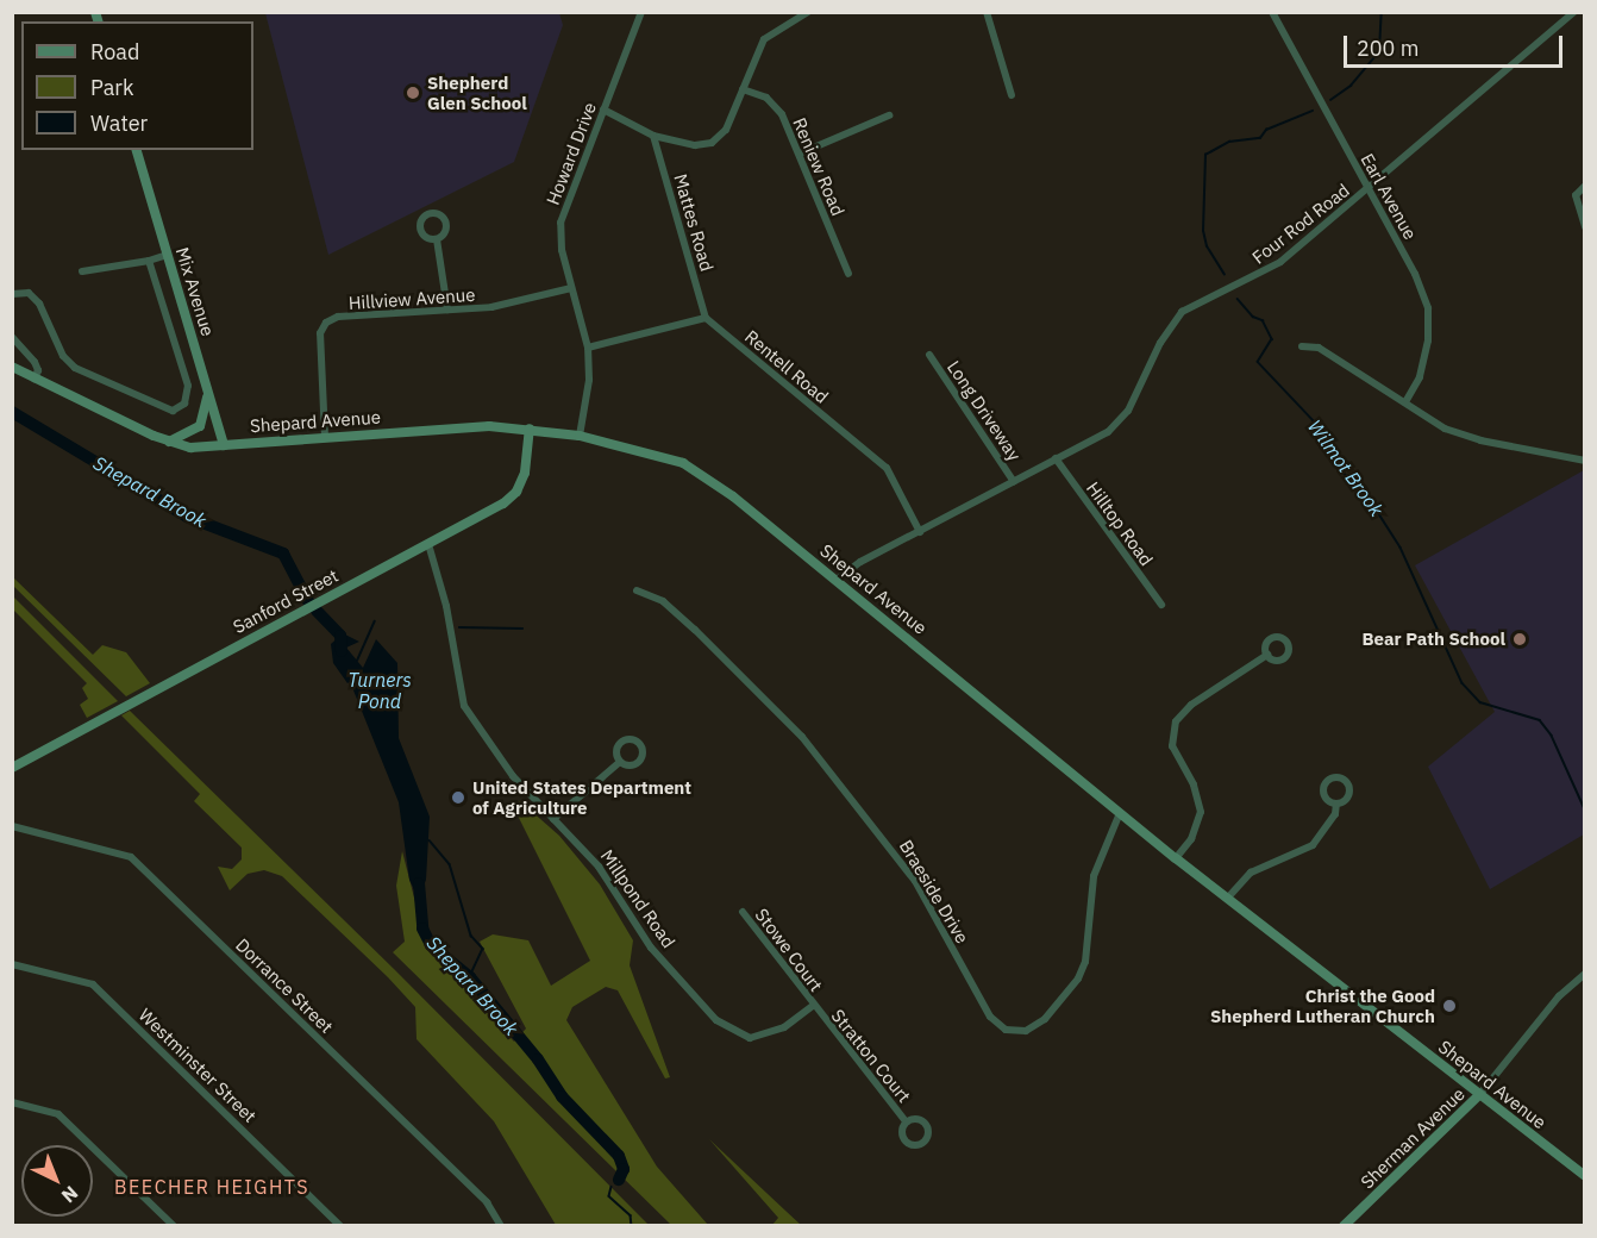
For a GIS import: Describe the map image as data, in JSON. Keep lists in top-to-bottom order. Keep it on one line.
{"streets":{"main road":["Mix Avenue","Shepard Avenue","Sanford Street","Sherman Avenue"],"street":["Howard Drive","Reniew Road","Earl Avenue","Mattes Road","Four Rod Road","Hillview Avenue","Rentell Road","Long Driveway","Hilltop Road","Braeside Drive","Millpond Road","Stowe Court","Dorrance Street","Stratton Court","Westminster Street"]},"crossings":[["Howard Drive","Hillview Avenue"],["Howard Drive","Shepard Avenue"],["Earl Avenue","Four Rod Road"],["Mattes Road","Rentell Road"],["Four Rod Road","Rentell Road"],["Four Rod Road","Long Driveway"],["Four Rod Road","Shepard Avenue"],["Four Rod Road","Hilltop Road"],["Mix Avenue","Shepard Avenue"],["Hillview Avenue","Shepard Avenue"],["Shepard Avenue","Sanford Street"],["Shepard Avenue","Braeside Drive"],["Shepard Avenue","Sherman Avenue"],["Sanford Street","Millpond Road"],["Millpond Road","Stowe Court"],["Millpond Road","Stratton Court"],["Stowe Court","Stratton Court"]],"districts":["BEECHER HEIGHTS"],"water":["Wilmot Brook","Shepard Brook","Turners Pond"],"places":["Shepherd Glen School","Bear Path School","United States Department of Agriculture","Christ the Good Shepherd Lutheran Church"],"legend":["Road","Park","Water"],"scale_bar":"200 m","north":"bottom right"}
